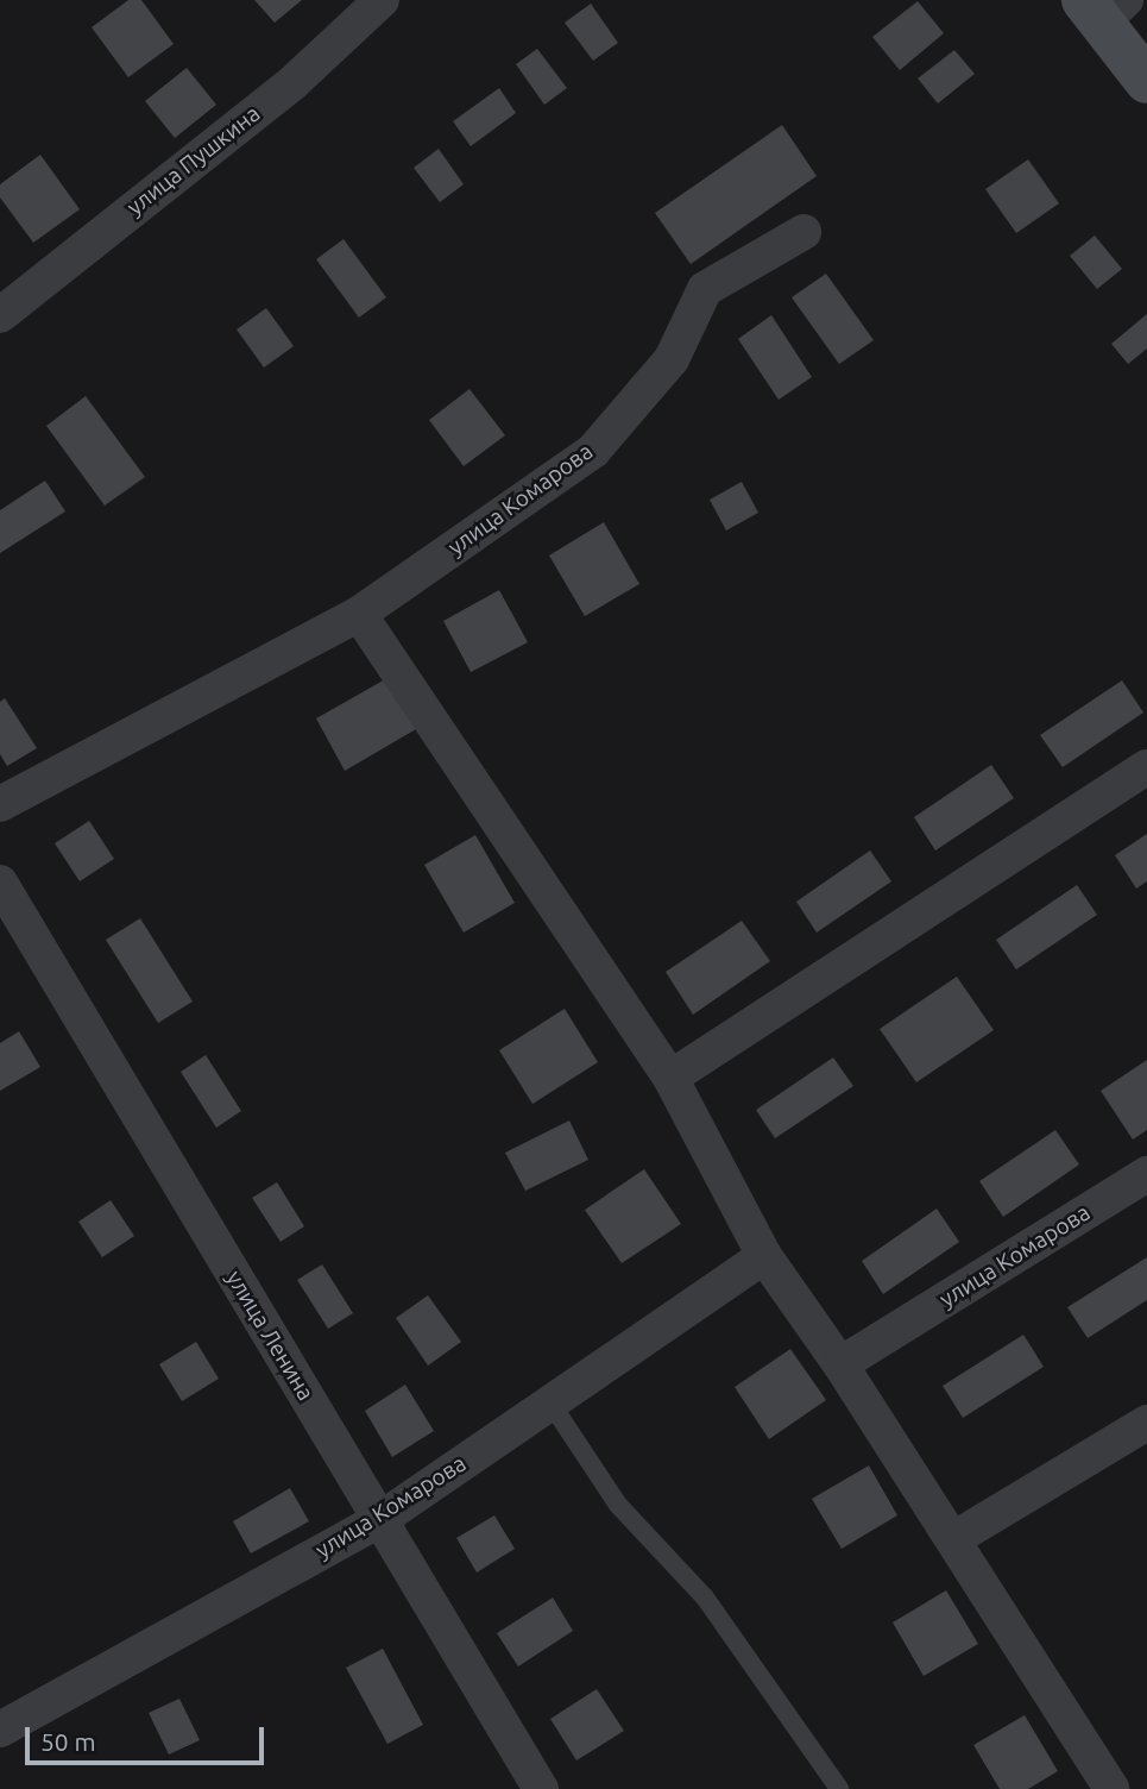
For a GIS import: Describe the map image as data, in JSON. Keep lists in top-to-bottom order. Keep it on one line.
{"streets":{"street":["улица Пушкина","улица Комарова","улица Ленина"]},"crossings":[["улица Комарова","улица Ленина"]],"scale_bar":"50 m"}
